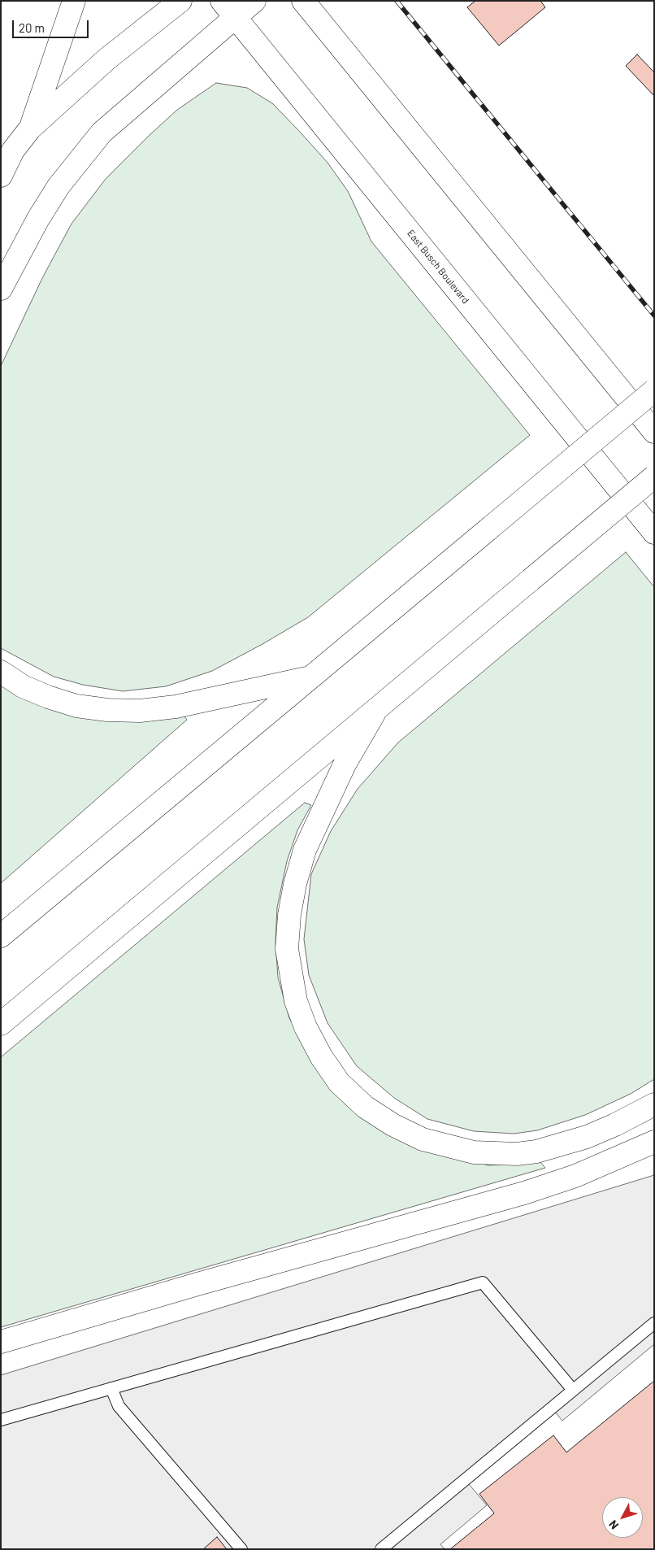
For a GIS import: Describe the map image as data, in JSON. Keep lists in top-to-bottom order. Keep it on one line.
{"streets":{"main road":["East Busch Boulevard"]},"scale_bar":"20 m","north":"bottom left"}
